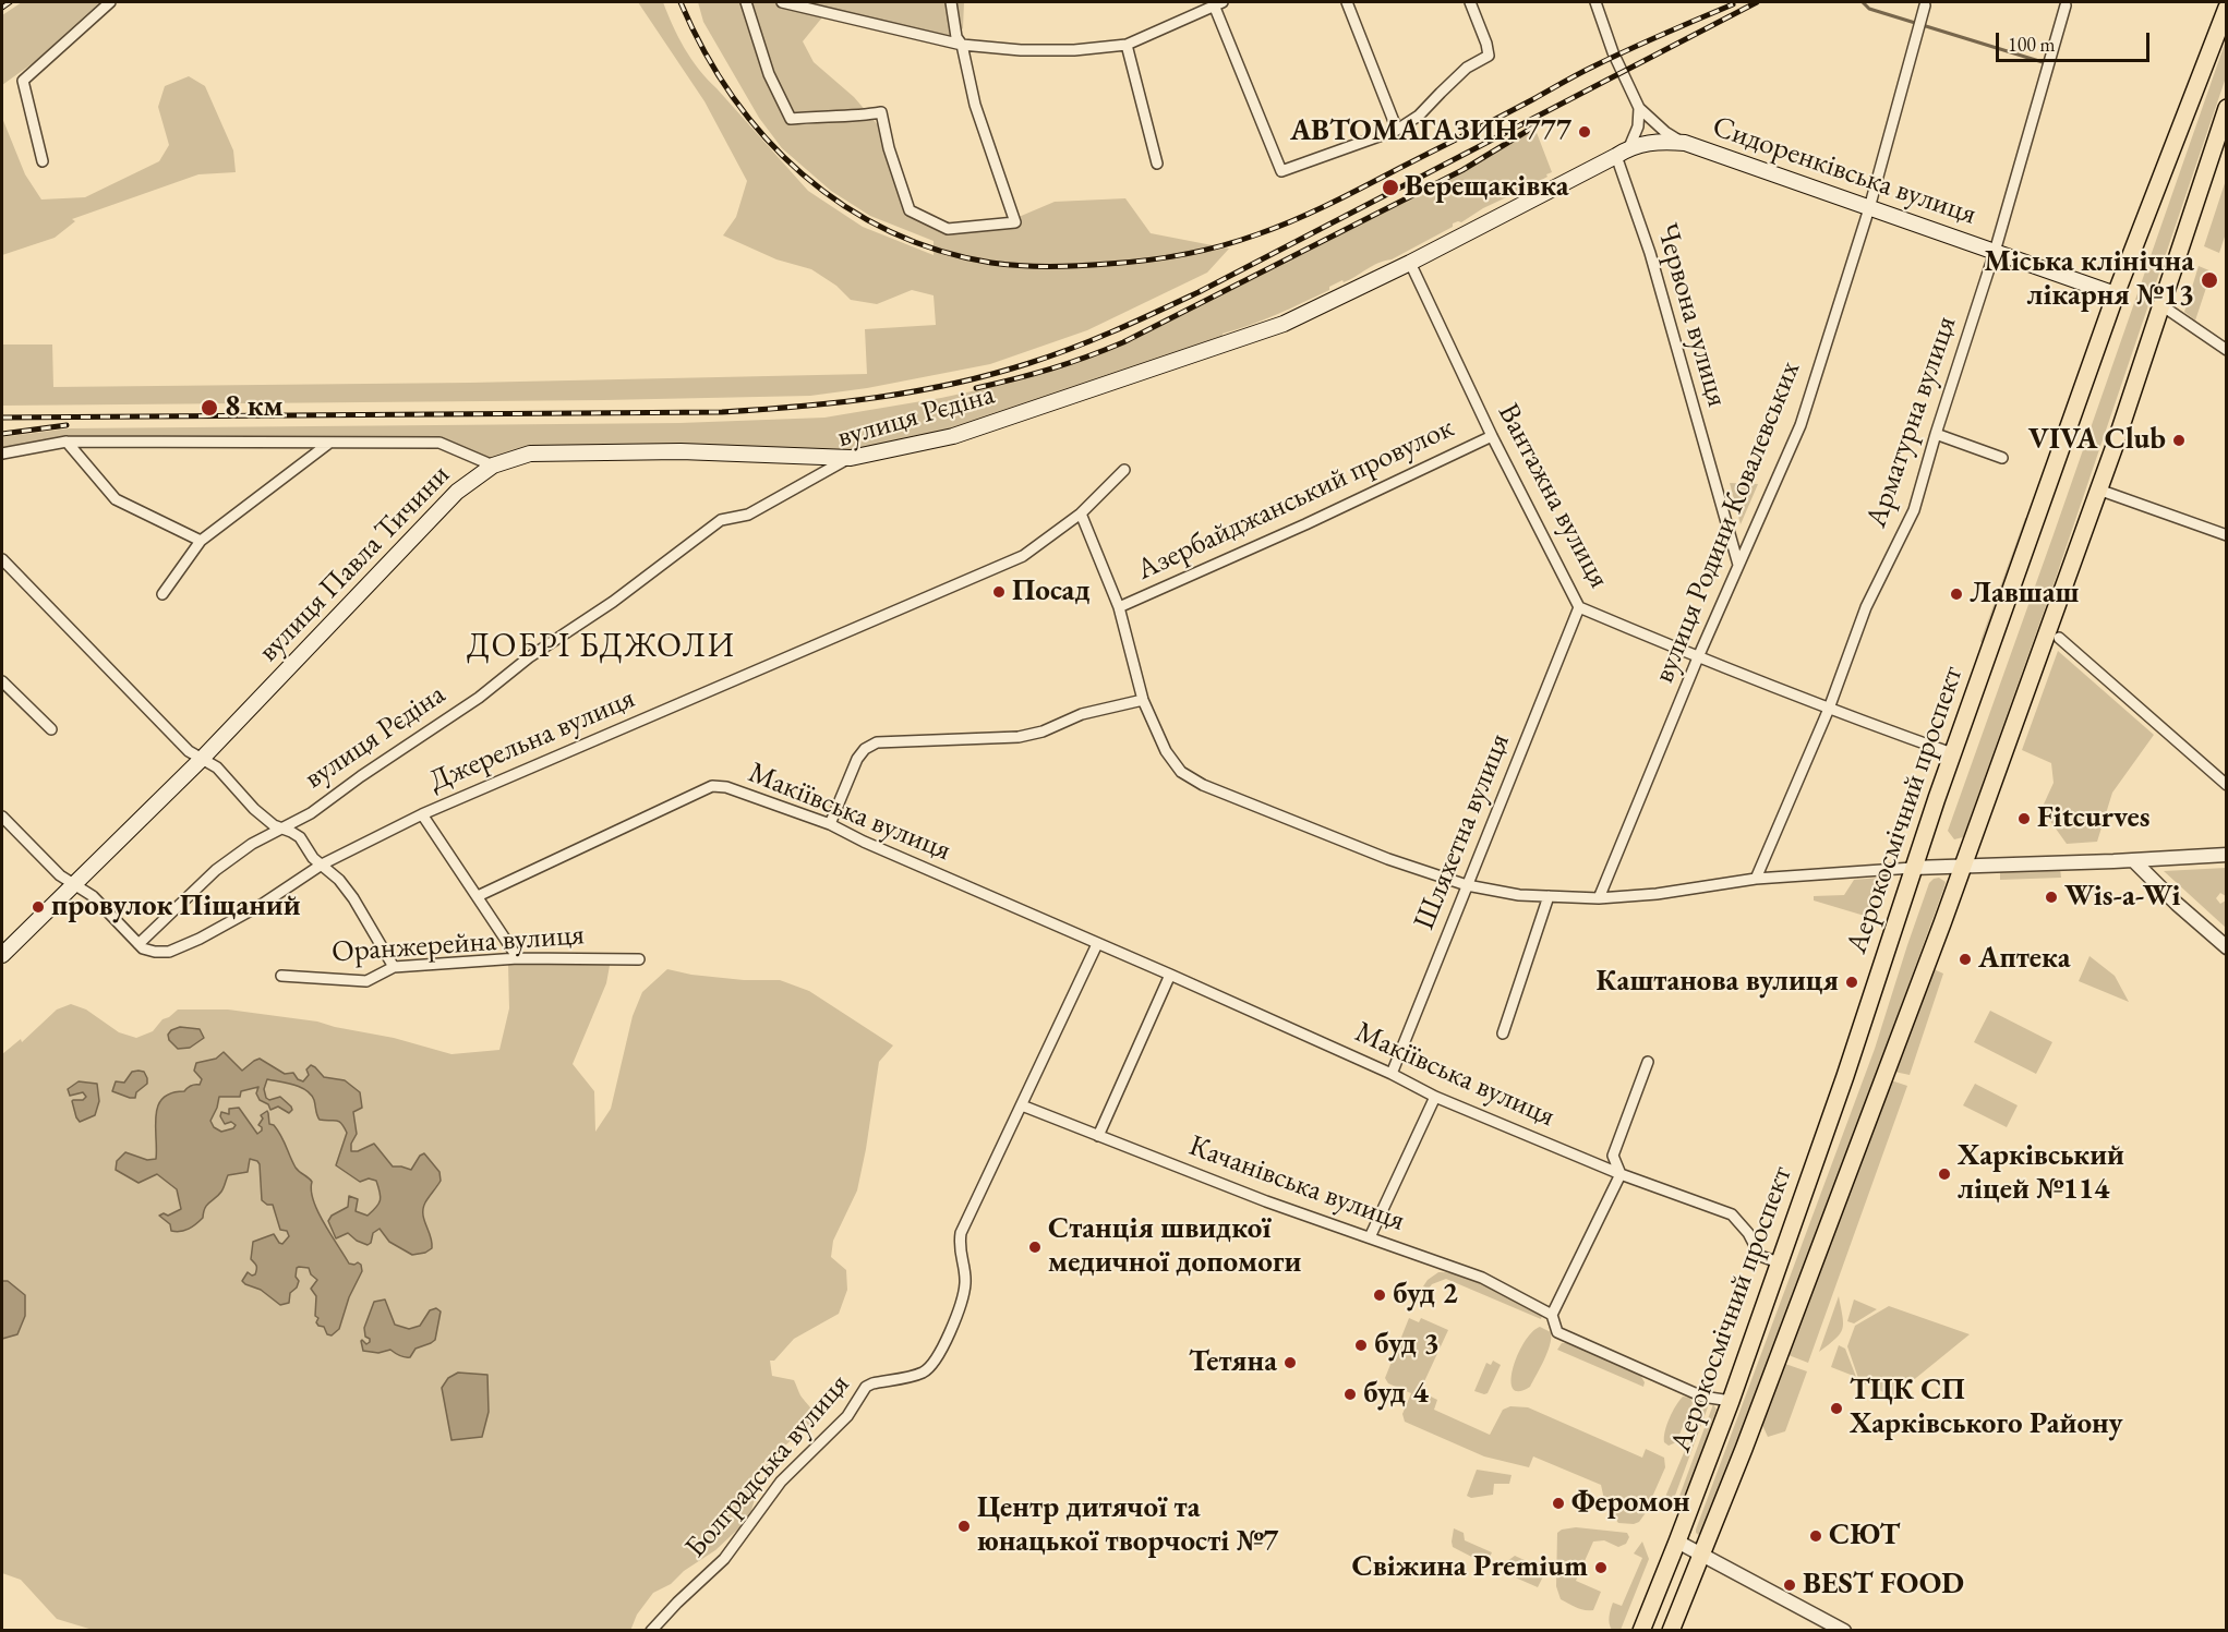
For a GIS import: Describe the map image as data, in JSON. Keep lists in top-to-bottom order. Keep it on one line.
{"streets":{"main road":["Сидоренківська вулиця","вулиця Рєдіна","вулиця Павла Тичини","Аерокосмічний проспект"],"street":["Червона вулиця","Арматурна вулиця","Вантажна вулиця","Азербайджанський провулок","вулиця Родини Ковалевських","Джерельна вулиця","Макіївська вулиця","Шляхетна вулиця","Оранжерейна вулиця","Качанівська вулиця","Болградська вулиця"]},"crossings":[["Сидоренківська вулиця","вулиця Рєдіна"],["Сидоренківська вулиця","Арматурна вулиця"],["Сидоренківська вулиця","вулиця Родини Ковалевських"],["Сидоренківська вулиця","Аерокосмічний проспект"],["Червона вулиця","вулиця Рєдіна"],["Червона вулиця","вулиця Родини Ковалевських"],["вулиця Рєдіна","Вантажна вулиця"],["вулиця Рєдіна","вулиця Павла Тичини"],["вулиця Рєдіна","Джерельна вулиця"],["Арматурна вулиця","Вантажна вулиця"],["Вантажна вулиця","Азербайджанський провулок"],["Вантажна вулиця","вулиця Родини Ковалевських"],["Вантажна вулиця","Аерокосмічний проспект"],["Вантажна вулиця","Шляхетна вулиця"],["Аерокосмічний проспект","Макіївська вулиця"],["Аерокосмічний проспект","Качанівська вулиця"],["Макіївська вулиця","Шляхетна вулиця"],["Качанівська вулиця","Болградська вулиця"]],"districts":["ДОБРІ БДЖОЛИ"],"places":["АВТОМАГАЗИН 777","Верещаківка","Міська клінічна лікарня №13","8 км","VIVA Club","Посад","Лавшаш","Fitcurves","Wis-a-Wi","провулок Піщаний","Аптека","Каштанова вулиця","Харківський ліцей №114","Станція швидкої медичної допомоги","буд 2","буд 3","Тетяна","буд 4","ТЦК СП Харківського Району","Феромон","Центр дитячої та юнацької творчості №7","СЮТ","Свіжина Premium","BEST FOOD"],"scale_bar":"100 m"}
